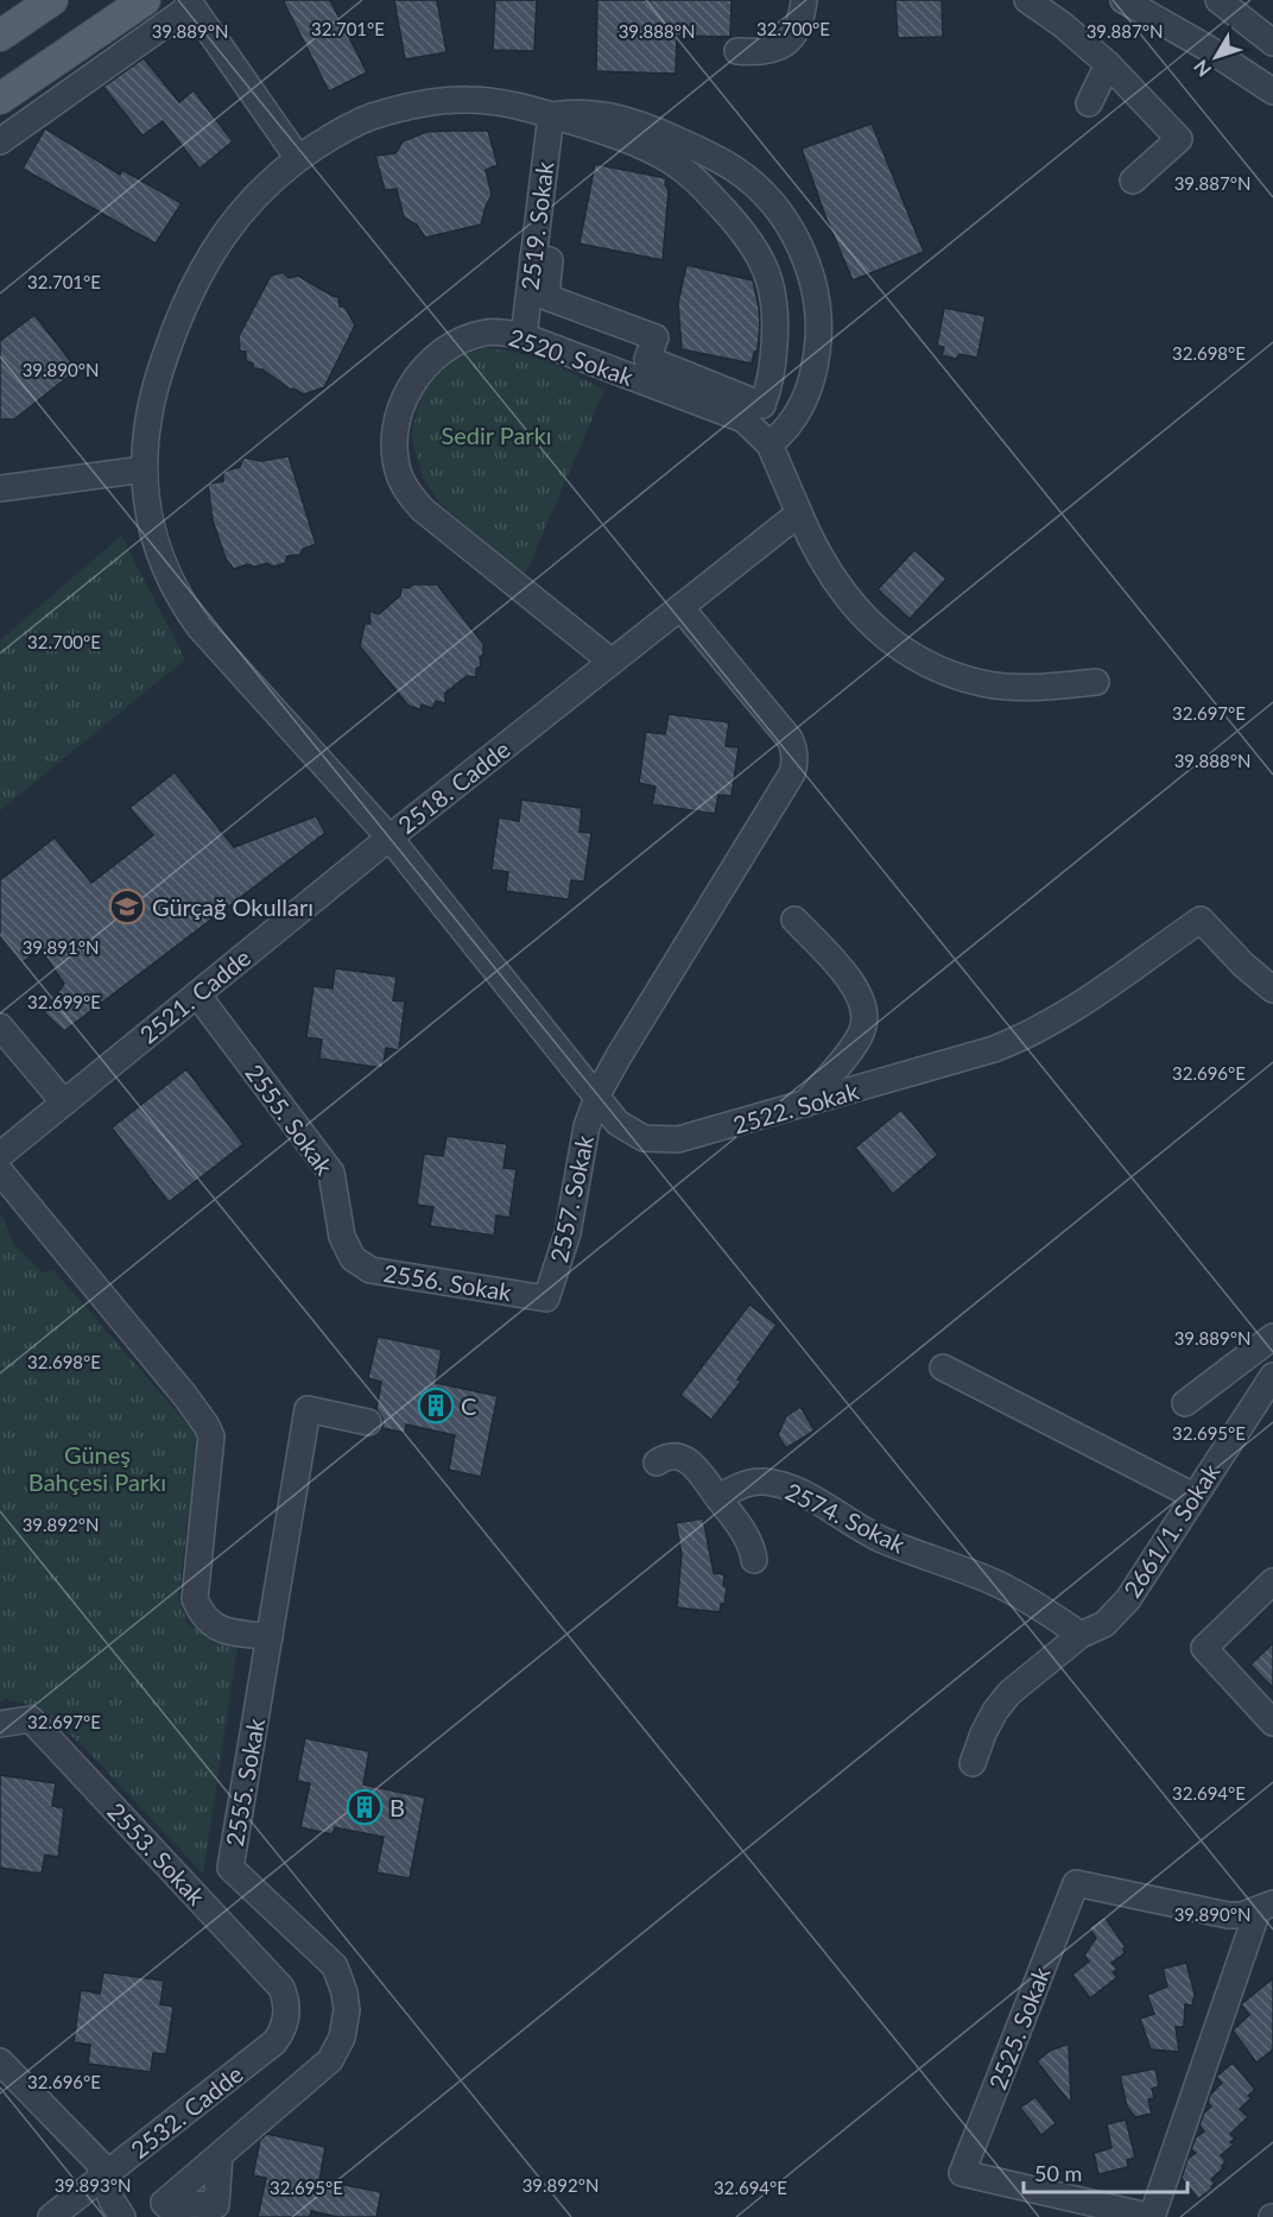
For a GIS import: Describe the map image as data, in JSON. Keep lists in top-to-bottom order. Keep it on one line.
{"streets":{"street":["2519. Sokak","2520. Sokak","2518. Cadde","2521. Cadde","2522. Sokak","2555. Sokak","2557. Sokak","2556. Sokak","2574. Sokak","2661/1. Sokak","2553. Sokak","2525. Sokak","2532. Cadde"]},"crossings":[["2519. Sokak","2520. Sokak"],["2519. Sokak","2518. Cadde"],["2520. Sokak","2518. Cadde"],["2518. Cadde","2521. Cadde"],["2518. Cadde","2522. Sokak"],["2518. Cadde","2557. Sokak"],["2521. Cadde","2522. Sokak"],["2521. Cadde","2555. Sokak"],["2522. Sokak","2557. Sokak"],["2555. Sokak","2556. Sokak"],["2557. Sokak","2556. Sokak"],["2574. Sokak","2661/1. Sokak"],["2553. Sokak","2532. Cadde"]],"parks":["Sedir Parkı","Güneş Bahçesi Parkı"],"places":{"school or university":["Gürçağ Okulları"],"building":["C","B"]},"scale_bar":"50 m","north":"bottom left","coordinates":["32.701°E","32.700°E","39.889°N","39.888°N","39.887°N","32.698°E","39.890°N","32.697°E","39.891°N","32.699°E","32.696°E","32.695°E","39.892°N","32.694°E","39.893°N"]}
